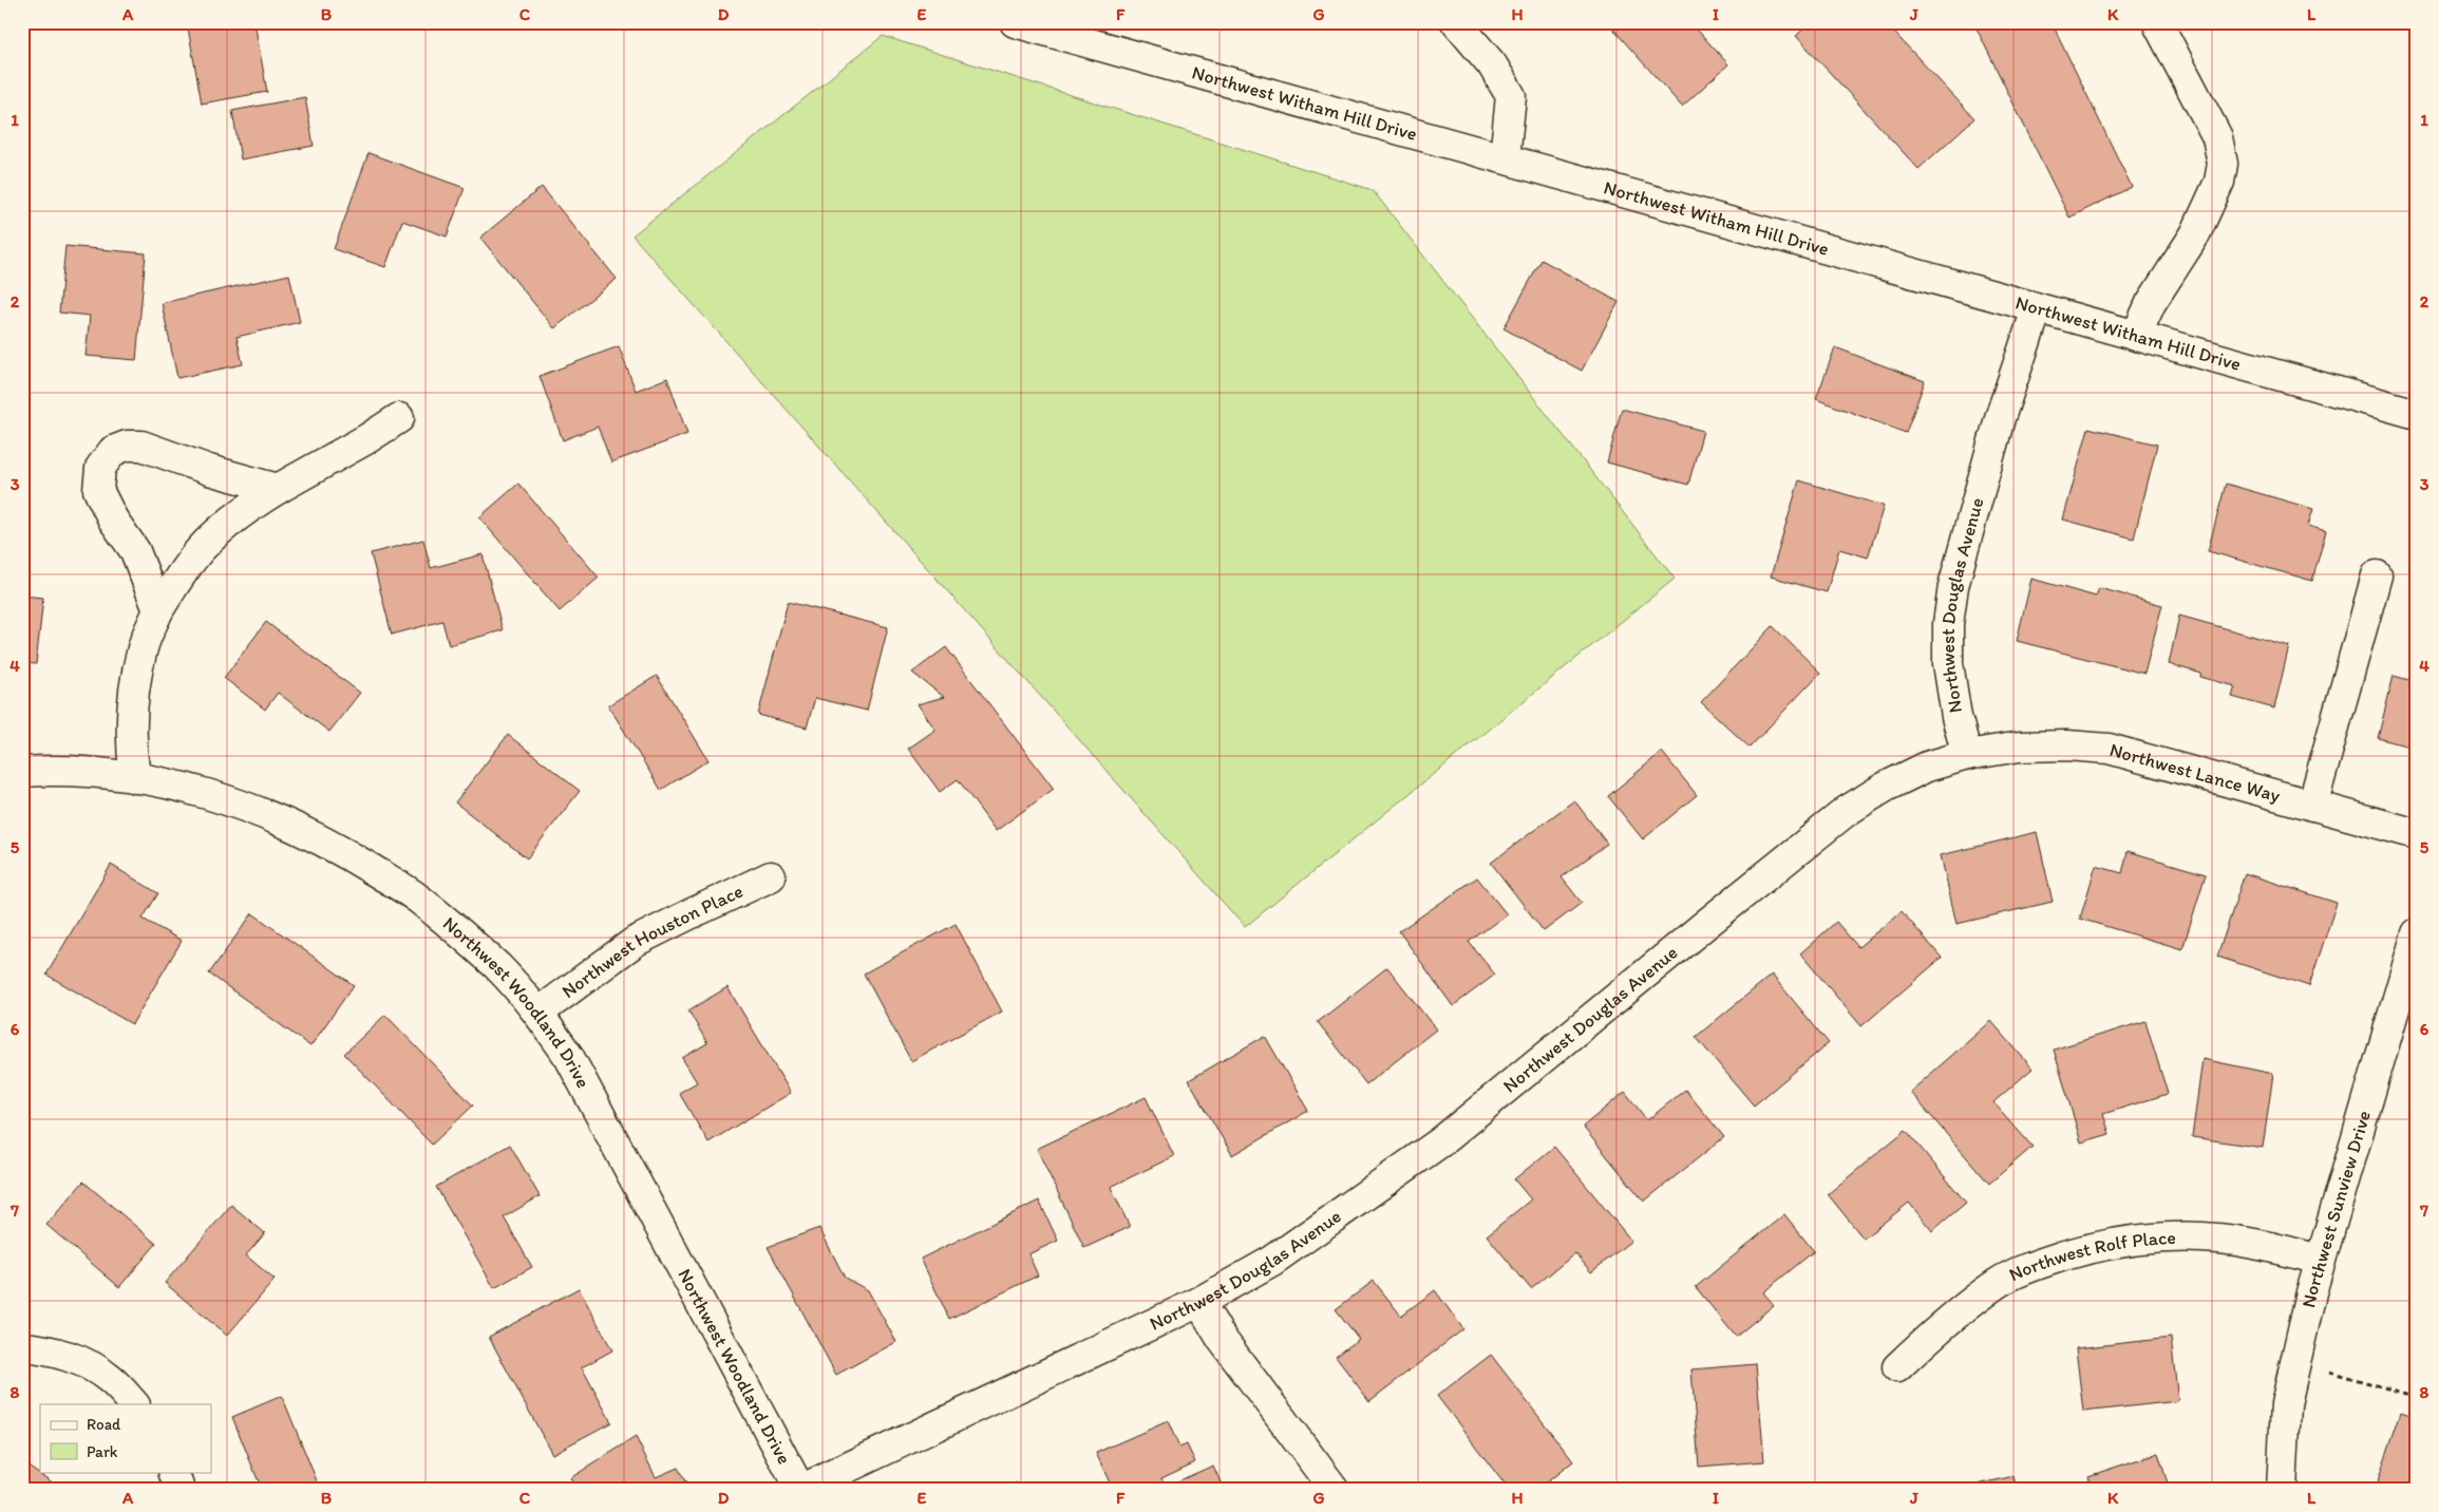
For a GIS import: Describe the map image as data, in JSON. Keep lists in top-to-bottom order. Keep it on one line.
{"streets":{"street":["Northwest Witham Hill Drive","Northwest Douglas Avenue","Northwest Lance Way","Northwest Houston Place","Northwest Woodland Drive","Northwest Sunview Drive","Northwest Rolf Place"]},"crossings":[["Northwest Witham Hill Drive","Northwest Douglas Avenue"],["Northwest Douglas Avenue","Northwest Lance Way"],["Northwest Douglas Avenue","Northwest Woodland Drive"],["Northwest Houston Place","Northwest Woodland Drive"],["Northwest Sunview Drive","Northwest Rolf Place"]],"legend":["Road","Park"],"grid":{"columns":["A","B","C","D","E","F","G","H","I","J","K","L"],"rows":["1","2","3","4","5","6","7","8"]}}
